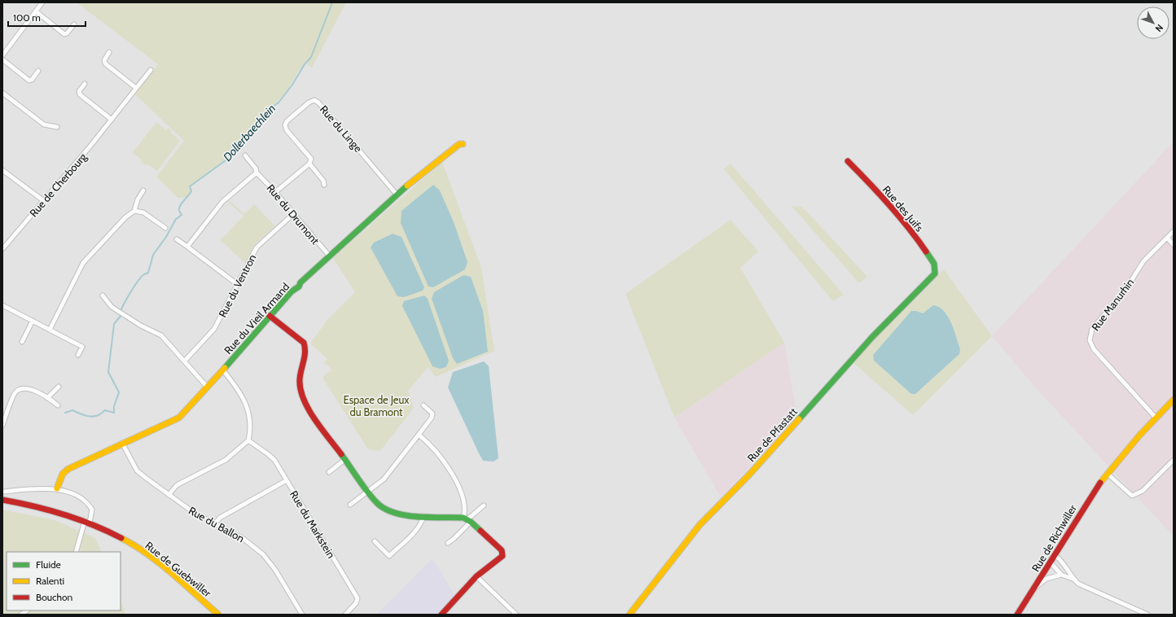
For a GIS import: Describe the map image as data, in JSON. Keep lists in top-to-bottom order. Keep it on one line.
{"streets":{"street":["Rue du Linge","Rue de Cherbourg","Rue des Juifs","Rue du Drumont","Rue du Ventron","Rue Manurhin","Rue du Vieil Armand","Rue de Pfastatt","Rue du Ballon","Rue du Markstein","Rue de Richwiller","Rue de Guebwiller"]},"crossings":[["Rue du Linge","Rue du Vieil Armand"],["Rue des Juifs","Rue de Pfastatt"],["Rue du Drumont","Rue du Ventron"],["Rue du Drumont","Rue du Vieil Armand"],["Rue Manurhin","Rue de Richwiller"],["Rue du Vieil Armand","Rue du Ballon"]],"water":["Dollerbaechlein"],"parks":["Espace de Jeux du Bramont"],"legend":["Fluide","Ralenti","Bouchon"],"scale_bar":"100 m","north":"bottom right"}
